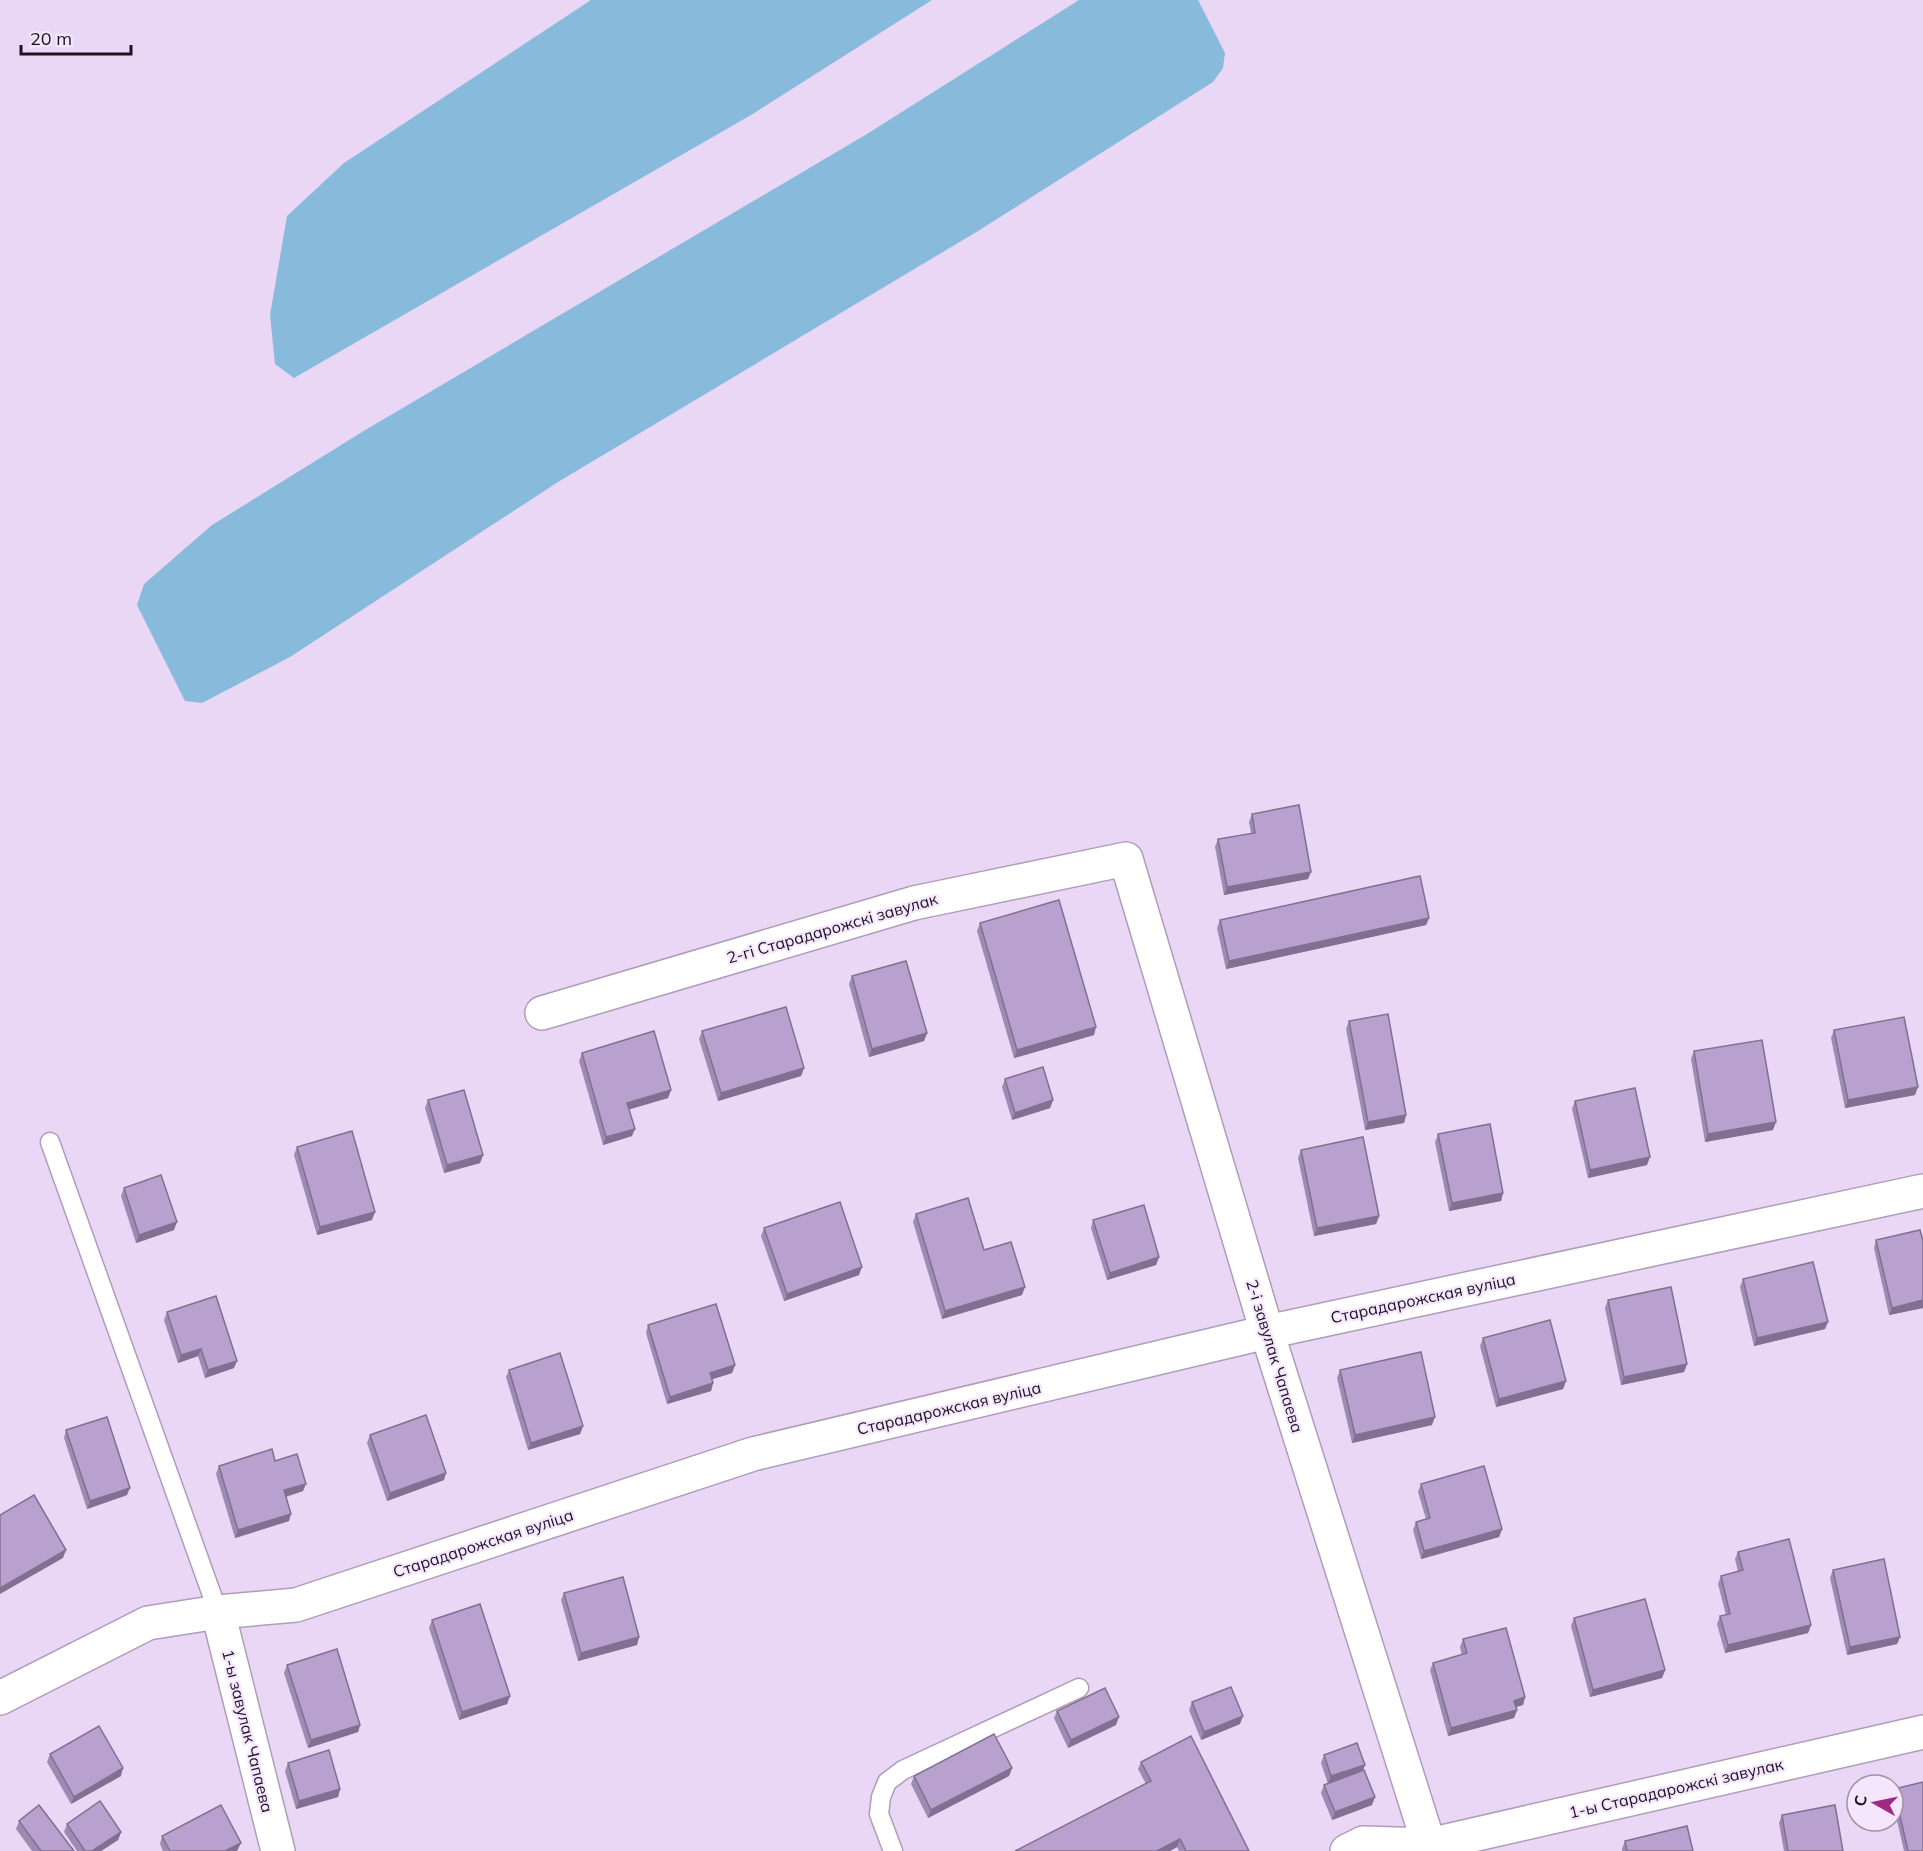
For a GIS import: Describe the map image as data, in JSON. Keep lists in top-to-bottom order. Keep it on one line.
{"streets":{"street":["2-гі Старадарожскі завулак","Старадарожская вуліца","2-і завулак Чапаева","1-ы завулак Чапаева","1-ы Старадарожскі завулак"]},"crossings":[["2-гі Старадарожскі завулак","2-і завулак Чапаева"],["Старадарожская вуліца","2-і завулак Чапаева"],["Старадарожская вуліца","1-ы завулак Чапаева"],["2-і завулак Чапаева","1-ы Старадарожскі завулак"]],"scale_bar":"20 m","north":"left"}
